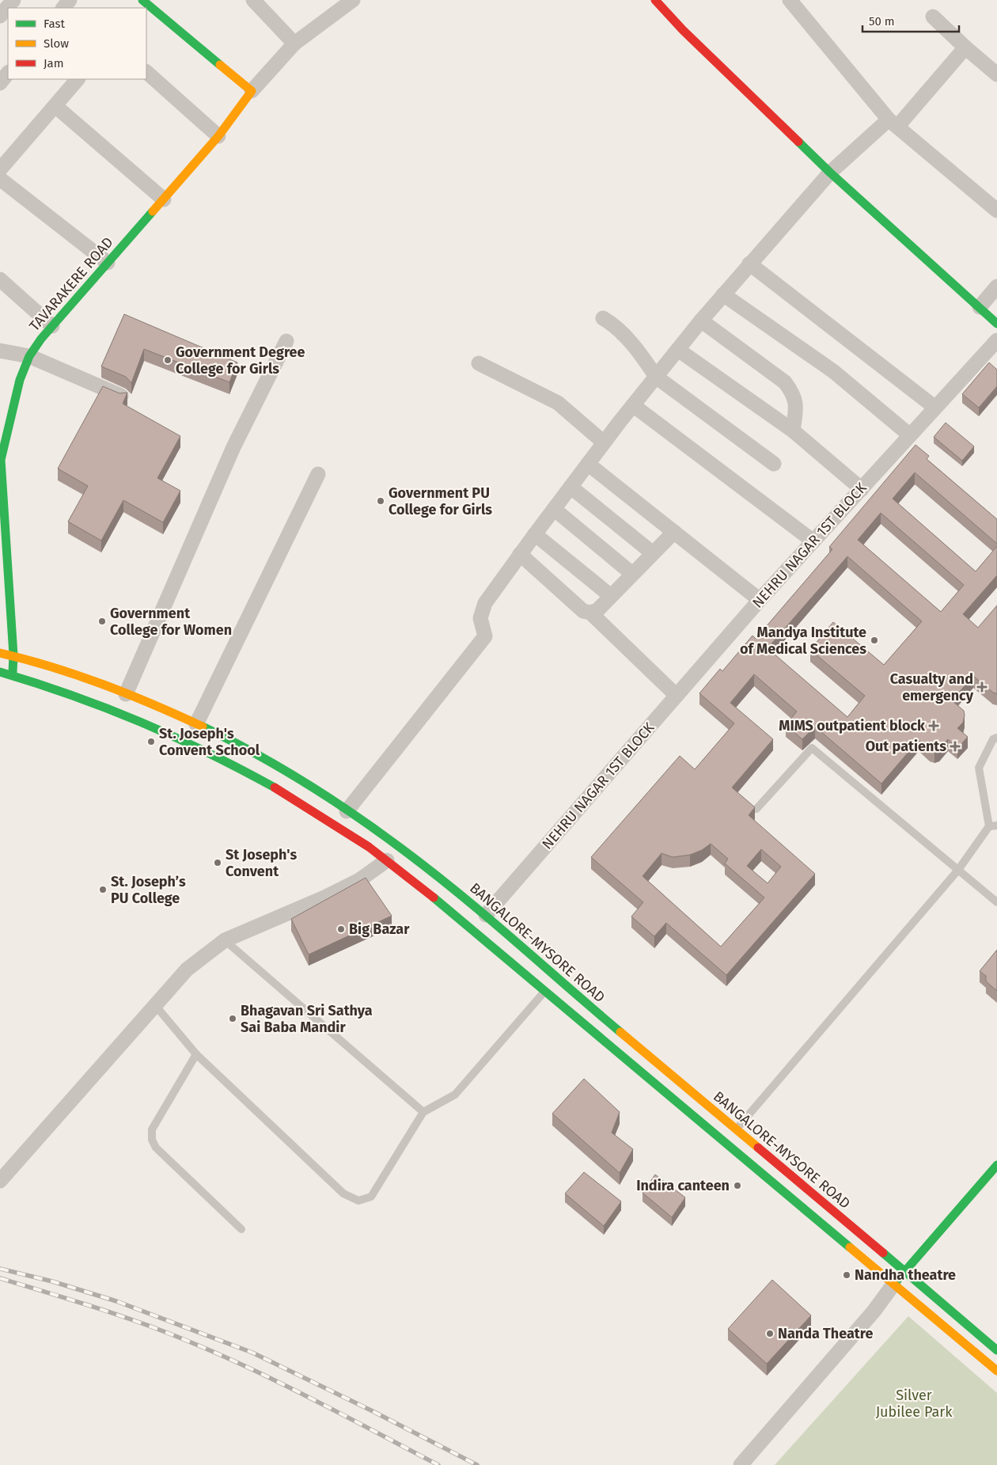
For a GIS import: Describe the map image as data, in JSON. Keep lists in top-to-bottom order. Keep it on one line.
{"streets":{"main road":["TAVARAKERE ROAD","BANGALORE-MYSORE ROAD"],"street":["NEHRU NAGAR 1ST BLOCK"]},"crossings":[["TAVARAKERE ROAD","BANGALORE-MYSORE ROAD"],["NEHRU NAGAR 1ST BLOCK","BANGALORE-MYSORE ROAD"]],"parks":["Silver Jubilee Park"],"places":{"other":["Government Degree College for Girls","Government PU College for Girls","Government College for Women","Mandya Institute of Medical Sciences","St. Joseph's Convent School","St Joseph's Convent","St. Joseph’s PU College","Big Bazar","Bhagavan Sri Sathya Sai Baba Mandir","Indira canteen","Nandha theatre","Nanda Theatre"],"health":["Casualty and emergency","MIMS outpatient block","Out patients"]},"legend":["Fast","Slow","Jam"],"scale_bar":"50 m"}
